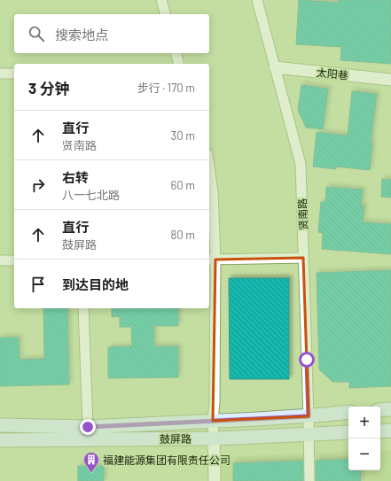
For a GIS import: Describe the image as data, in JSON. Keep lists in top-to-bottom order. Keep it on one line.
{"streets":{"main road":["鼓屏路"],"street":["太阳巷","贤南路"]},"crossings":[["太阳巷","贤南路"],["贤南路","鼓屏路"]],"places":{"building":["福建能源集团有限责任公司"]},"page":{"search":"搜索地点","heading":["3 分钟","步行 · 170 m"],"list":[["直行","贤南路","30 m"],["右转","八一七北路","60 m"],["直行","鼓屏路","80 m"],"到达目的地"],"map_buttons":["+","−"]}}
